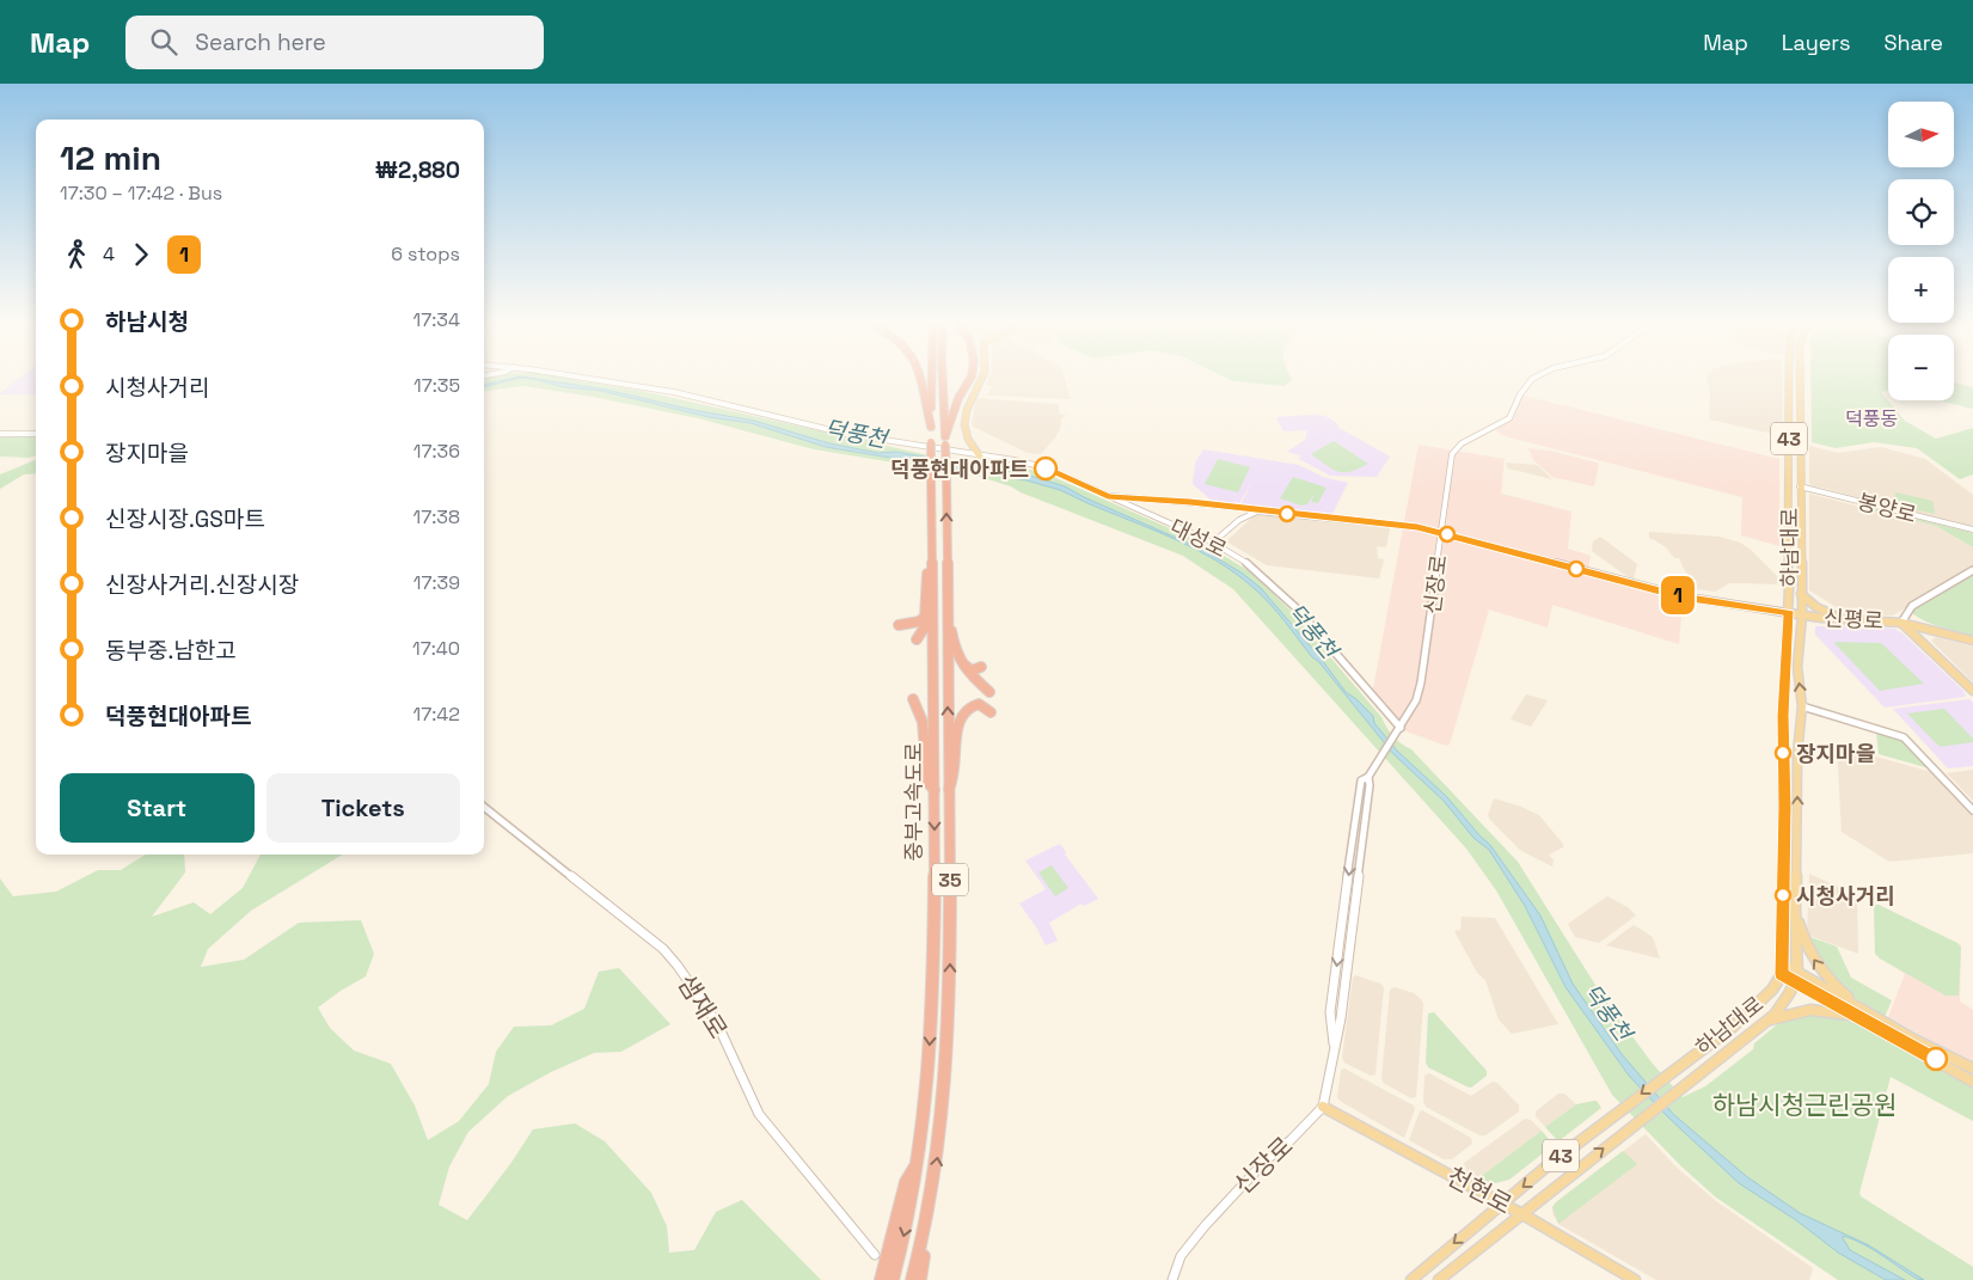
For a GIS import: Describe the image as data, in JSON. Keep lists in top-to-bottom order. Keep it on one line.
{"streets":{"highway":["중부고속도로","35"],"main road":["43","하남대로","신평로","천현로"],"street":["봉양로","대성로","신장로","샘재로"]},"crossings":[["봉양로","하남대로"],["대성로","신장로"],["하남대로","신평로"],["하남대로","천현로"],["신장로","신평로"],["신장로","천현로"]],"districts":["덕풍동"],"water":["덕풍천"],"parks":["하남시청근린공원"],"places":["덕풍현대아파트","장지마을","시청사거리"],"lines":["bus line 1"],"north":"right","page":{"header":"Map","search":"Search here","nav":["Map","Layers","Share"],"on_map":"1","map_buttons":["+","−"],"heading":["12 min","17:30 – 17:42 · Bus","₩2,880"],"legs":["4","1","6 stops"],"list":[{"name":"하남시청","value":"17:34"},{"name":"시청사거리","value":"17:35"},{"name":"장지마을","value":"17:36"},{"name":"신장시장.GS마트","value":"17:38"},{"name":"신장사거리.신장시장","value":"17:39"},{"name":"동부중.남한고","value":"17:40"},{"name":"덕풍현대아파트","value":"17:42"}],"buttons":["Start","Tickets"]}}
